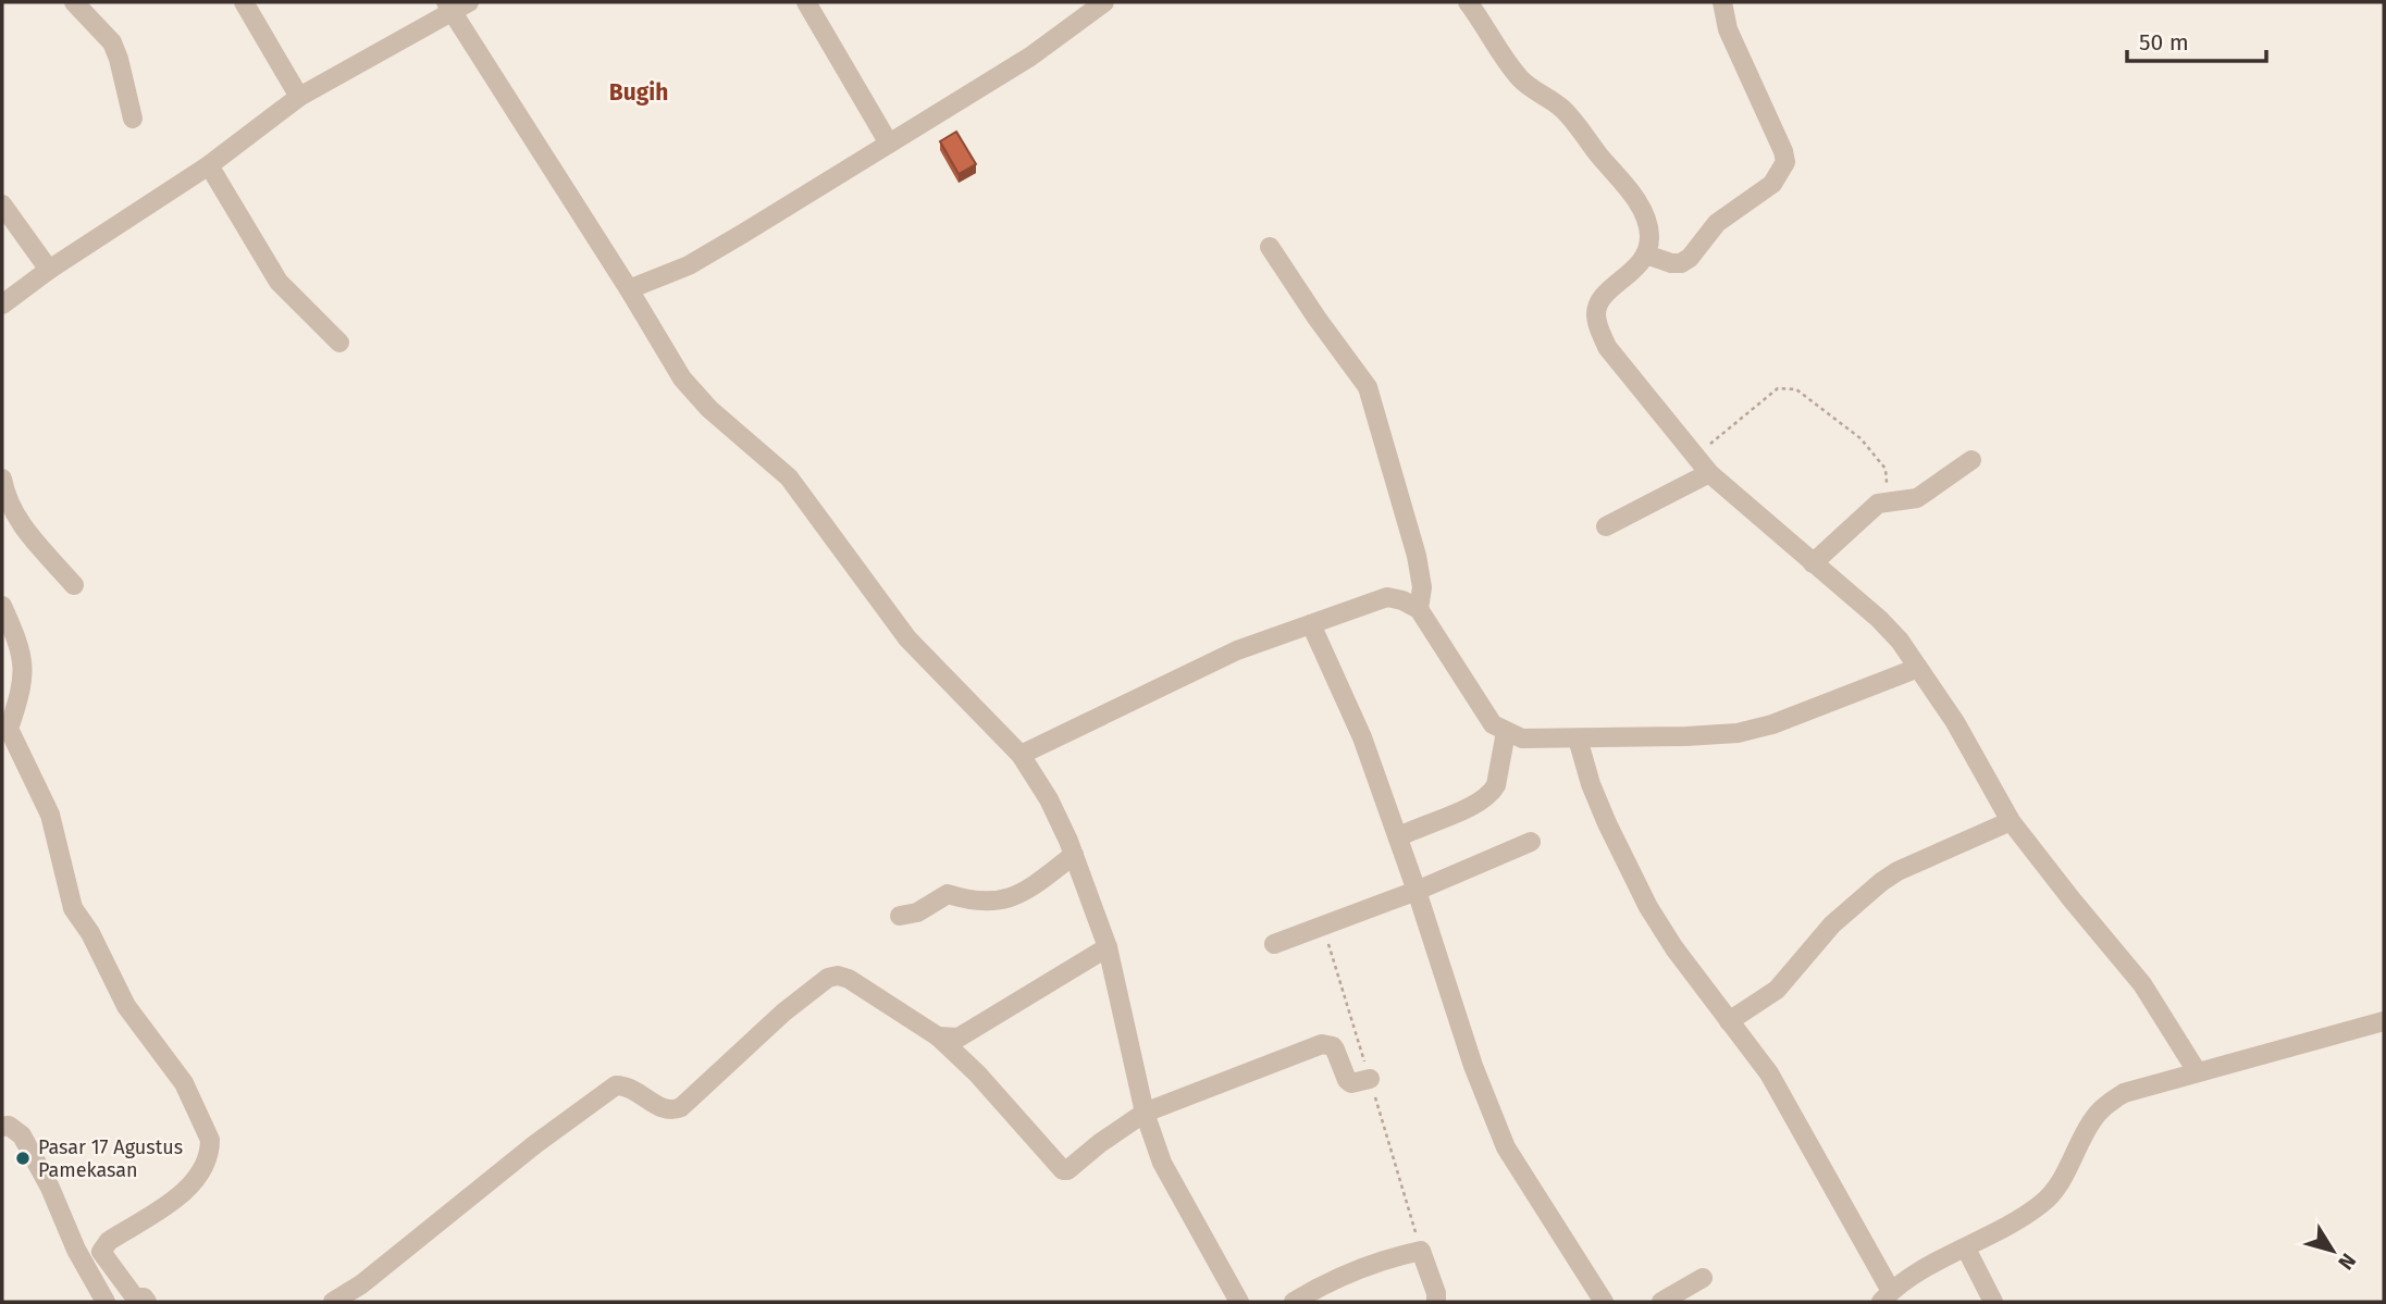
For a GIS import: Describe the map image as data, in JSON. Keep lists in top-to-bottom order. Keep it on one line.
{"districts":["Bugih"],"places":["Pasar 17 Agustus Pamekasan"],"scale_bar":"50 m","north":"bottom right"}
